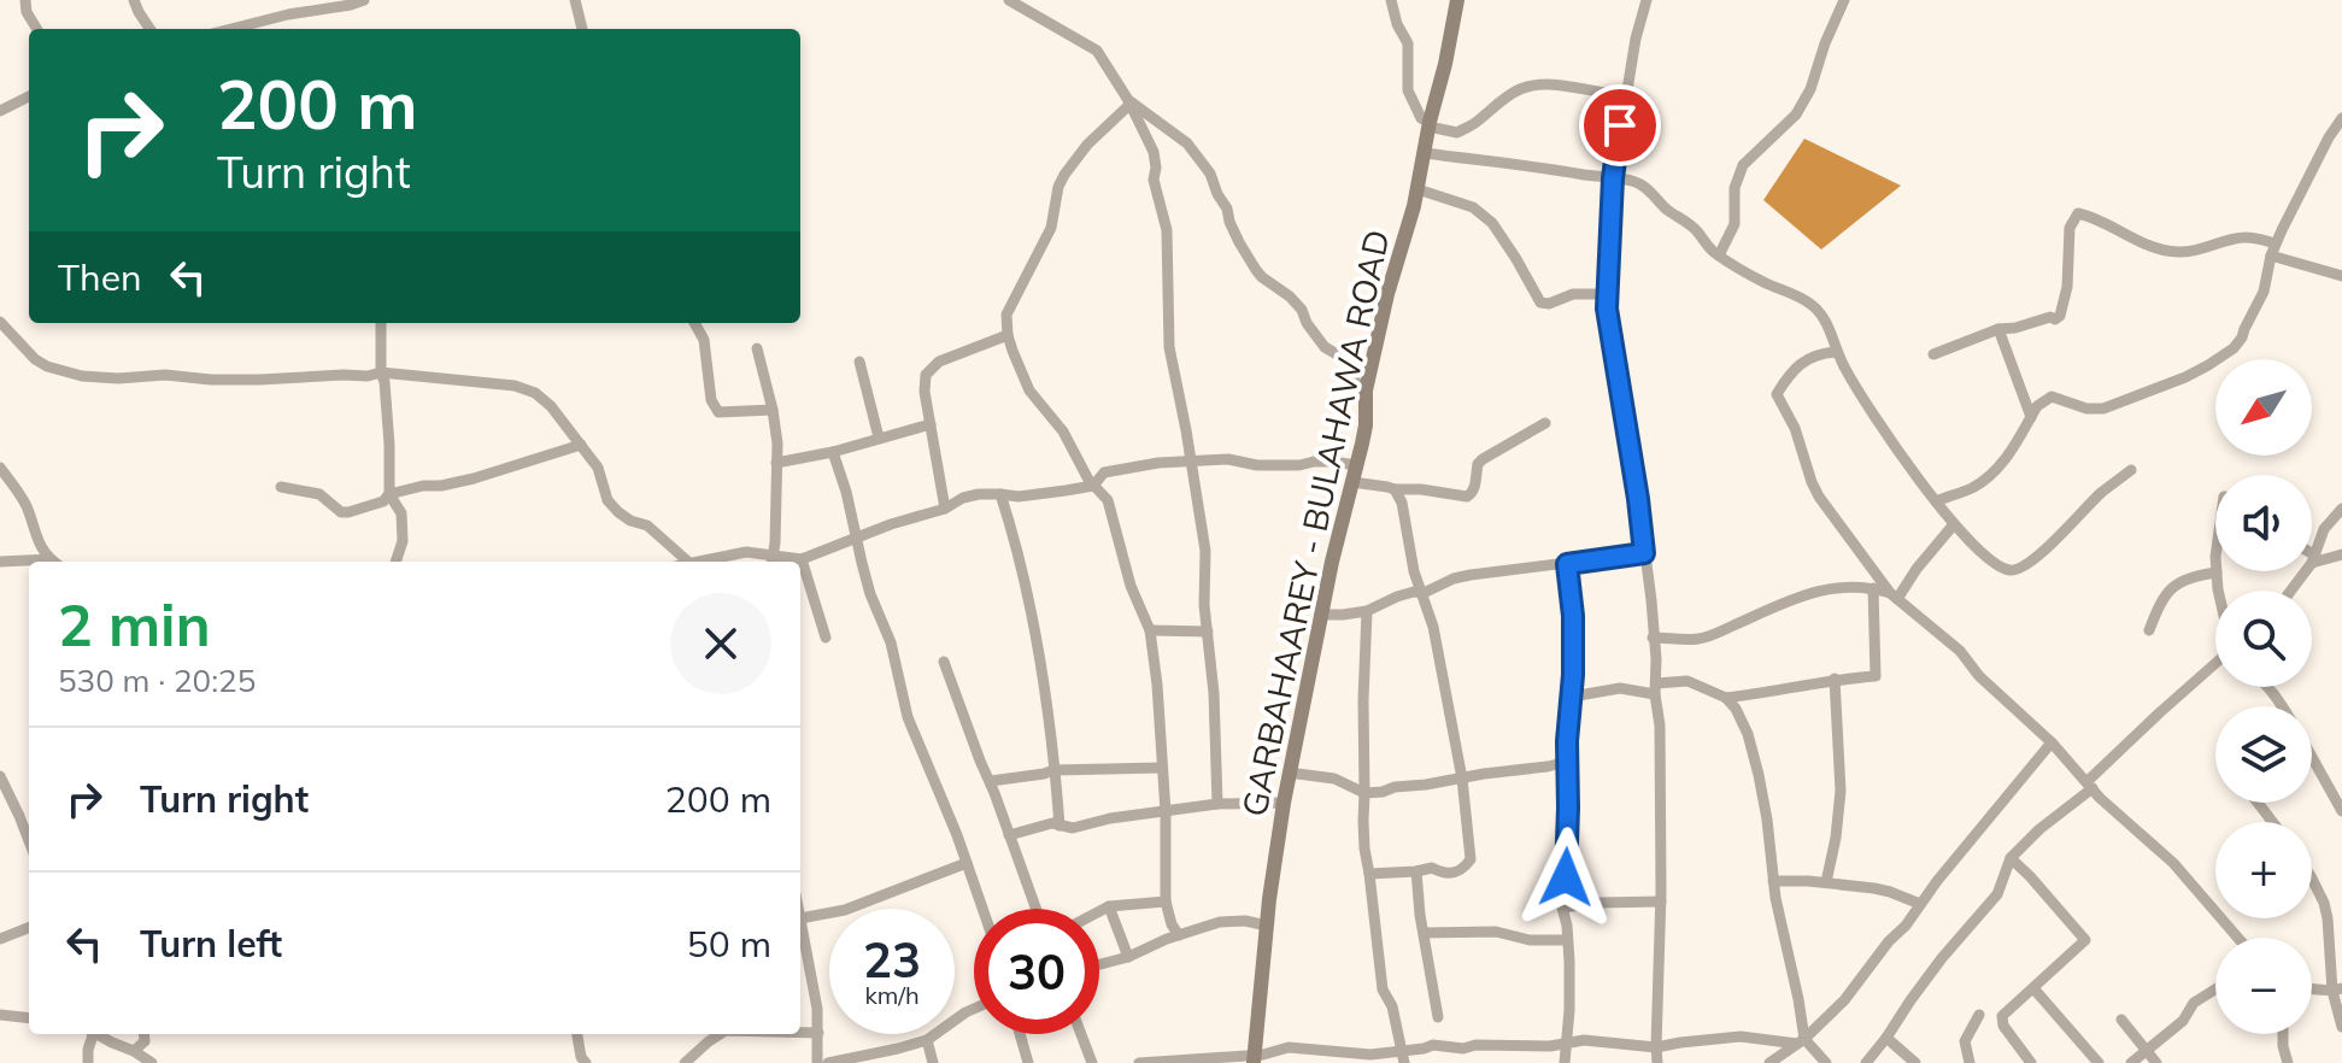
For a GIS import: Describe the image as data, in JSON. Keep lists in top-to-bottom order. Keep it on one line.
{"streets":{"main road":["GARBAHAAREY - BULAHAWA ROAD"]},"north":"bottom left","page":{"turn":["200 m","Turn right"],"then":"Then","map_buttons":["+","−"],"heading":["2 min","530 m · 20:25"],"list":[{"name":"Turn right","value":"200 m"},{"name":"Turn left","value":"50 m"}],"speed":"23 km/h","limit":"30"}}
